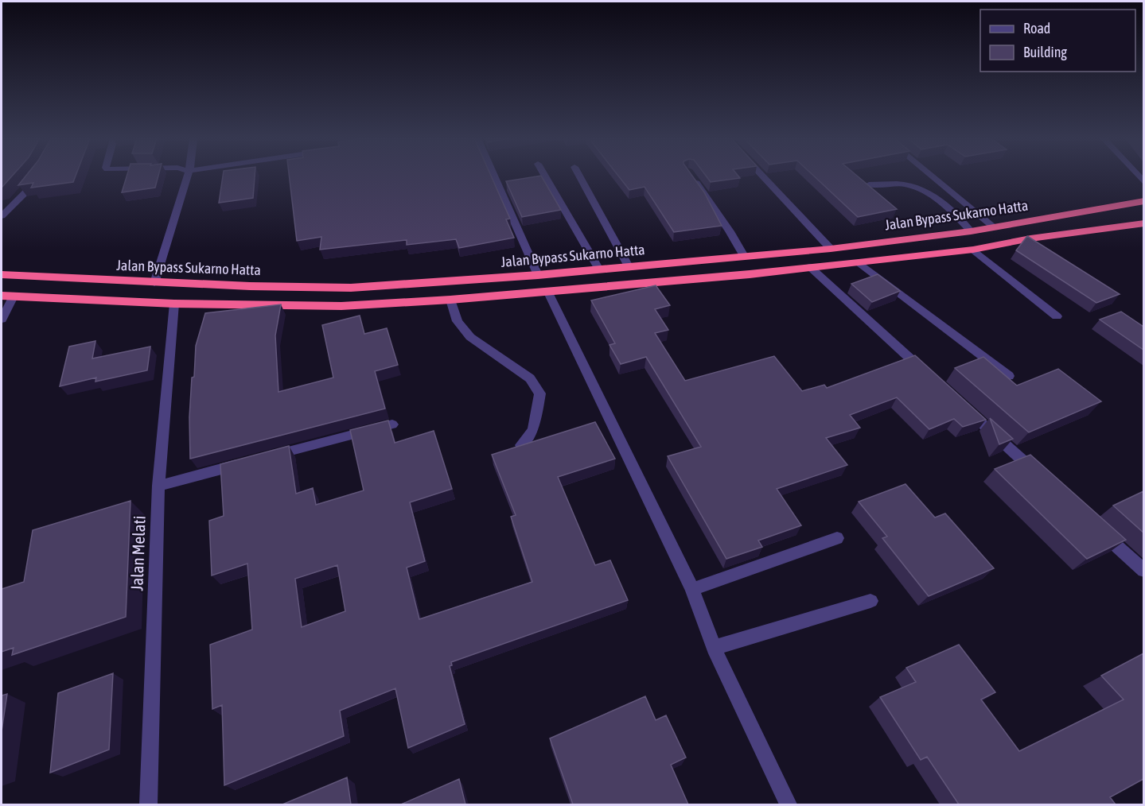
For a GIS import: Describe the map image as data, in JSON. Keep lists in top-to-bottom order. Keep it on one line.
{"streets":{"highway":["Jalan Bypass Sukarno Hatta"],"street":["Jalan Melati"]},"legend":["Road","Building"]}
